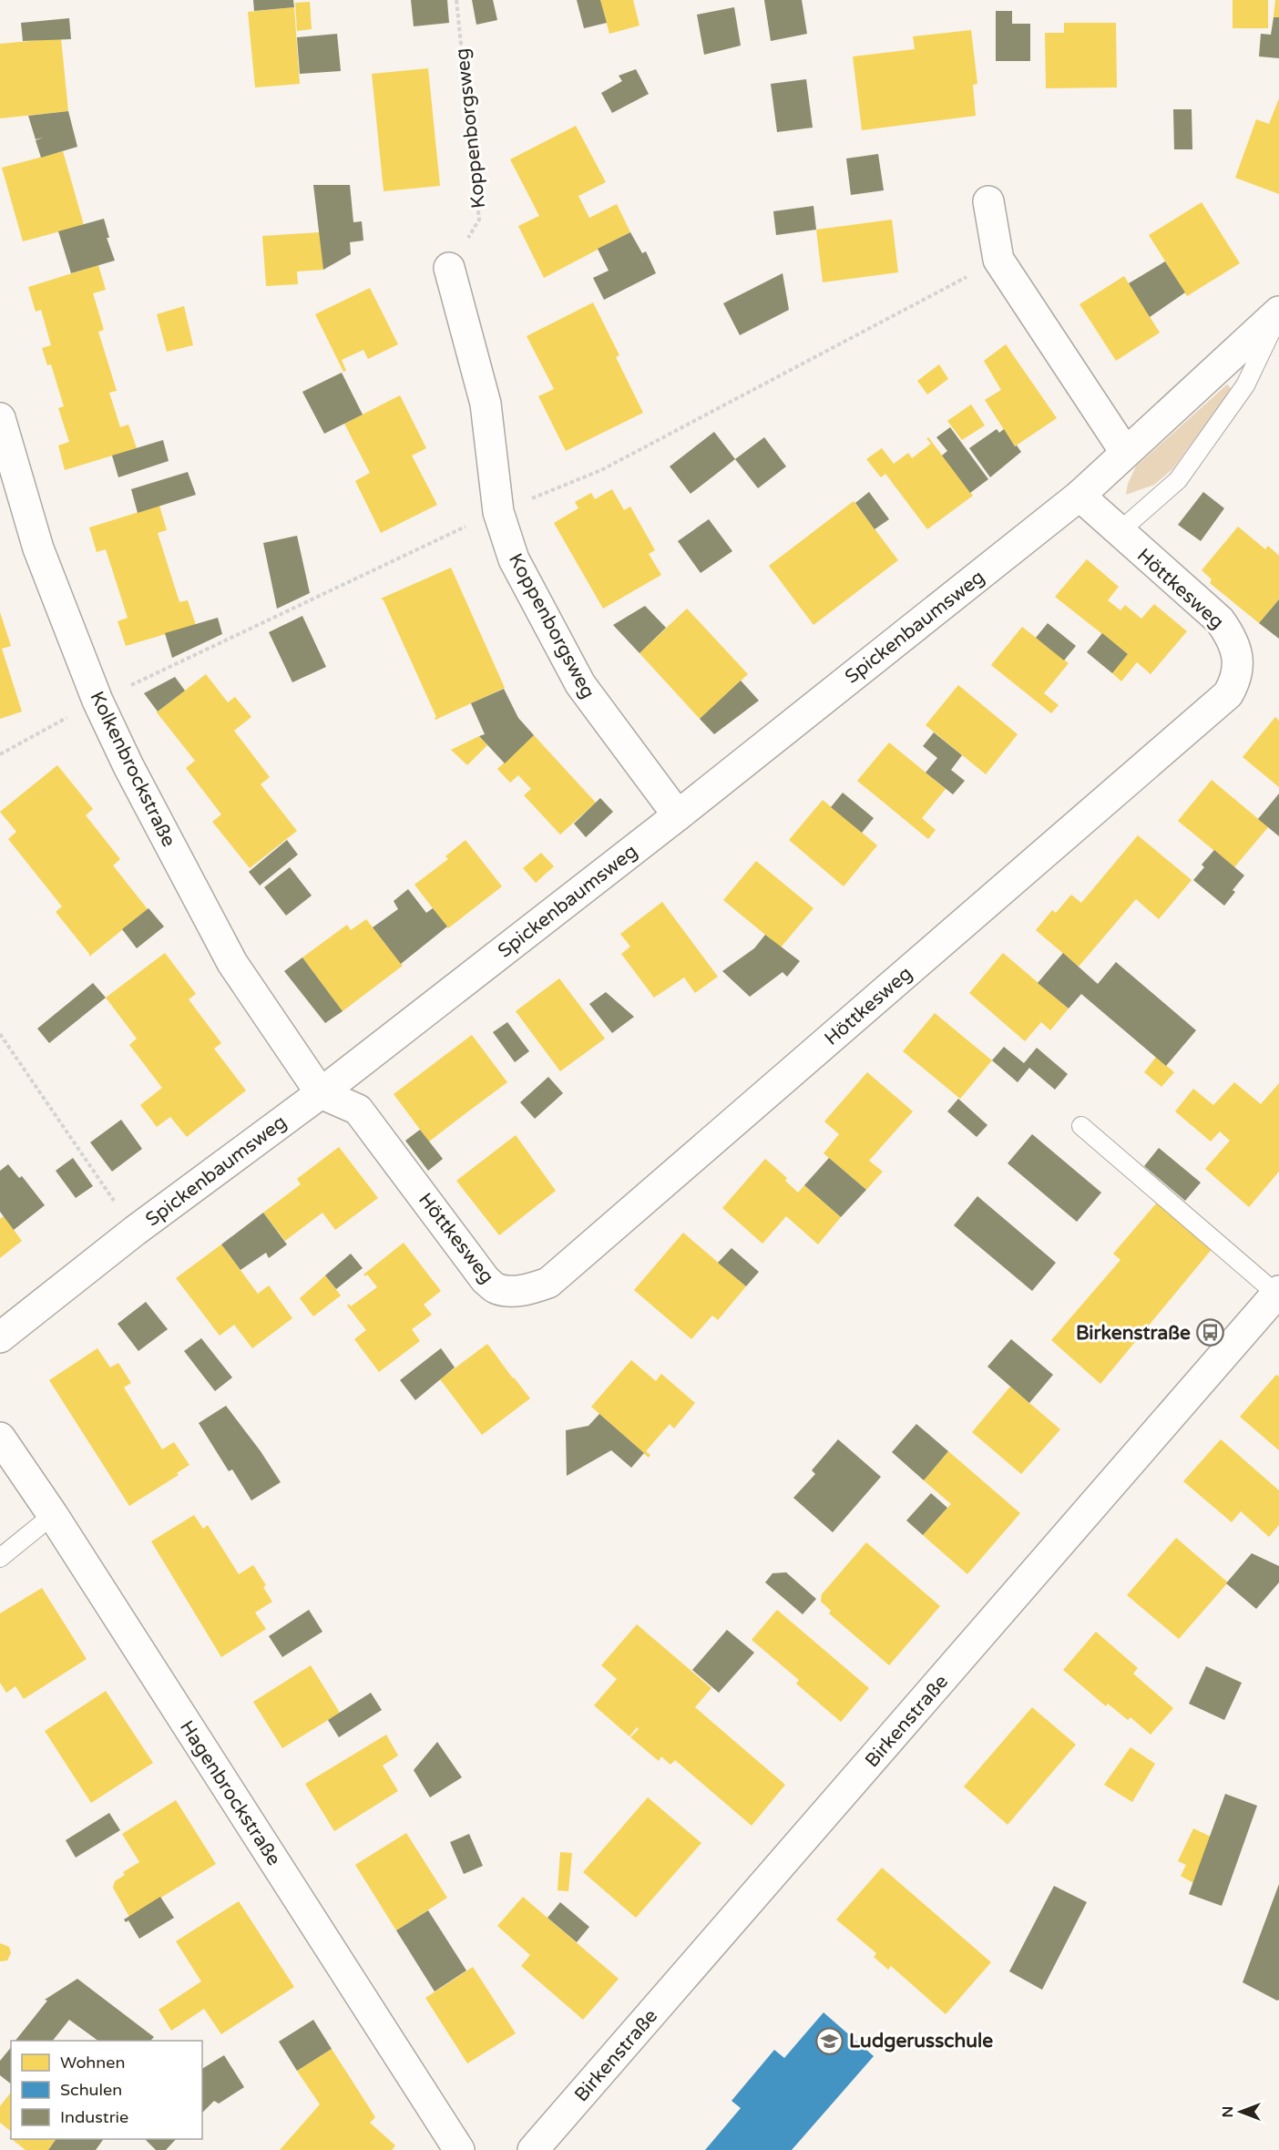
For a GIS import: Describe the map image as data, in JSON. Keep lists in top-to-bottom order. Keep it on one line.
{"streets":{"street":["Koppenborgsweg","Höttkesweg","Spickenbaumsweg","Kolkenbrockstraße","Birkenstraße","Hagenbrockstraße"]},"crossings":[["Koppenborgsweg","Spickenbaumsweg"],["Höttkesweg","Spickenbaumsweg"],["Höttkesweg","Kolkenbrockstraße"],["Spickenbaumsweg","Kolkenbrockstraße"]],"places":{"bus stop":["Birkenstraße"],"school or university":["Ludgerusschule"]},"legend":["Wohnen","Schulen","Industrie"],"north":"left"}
